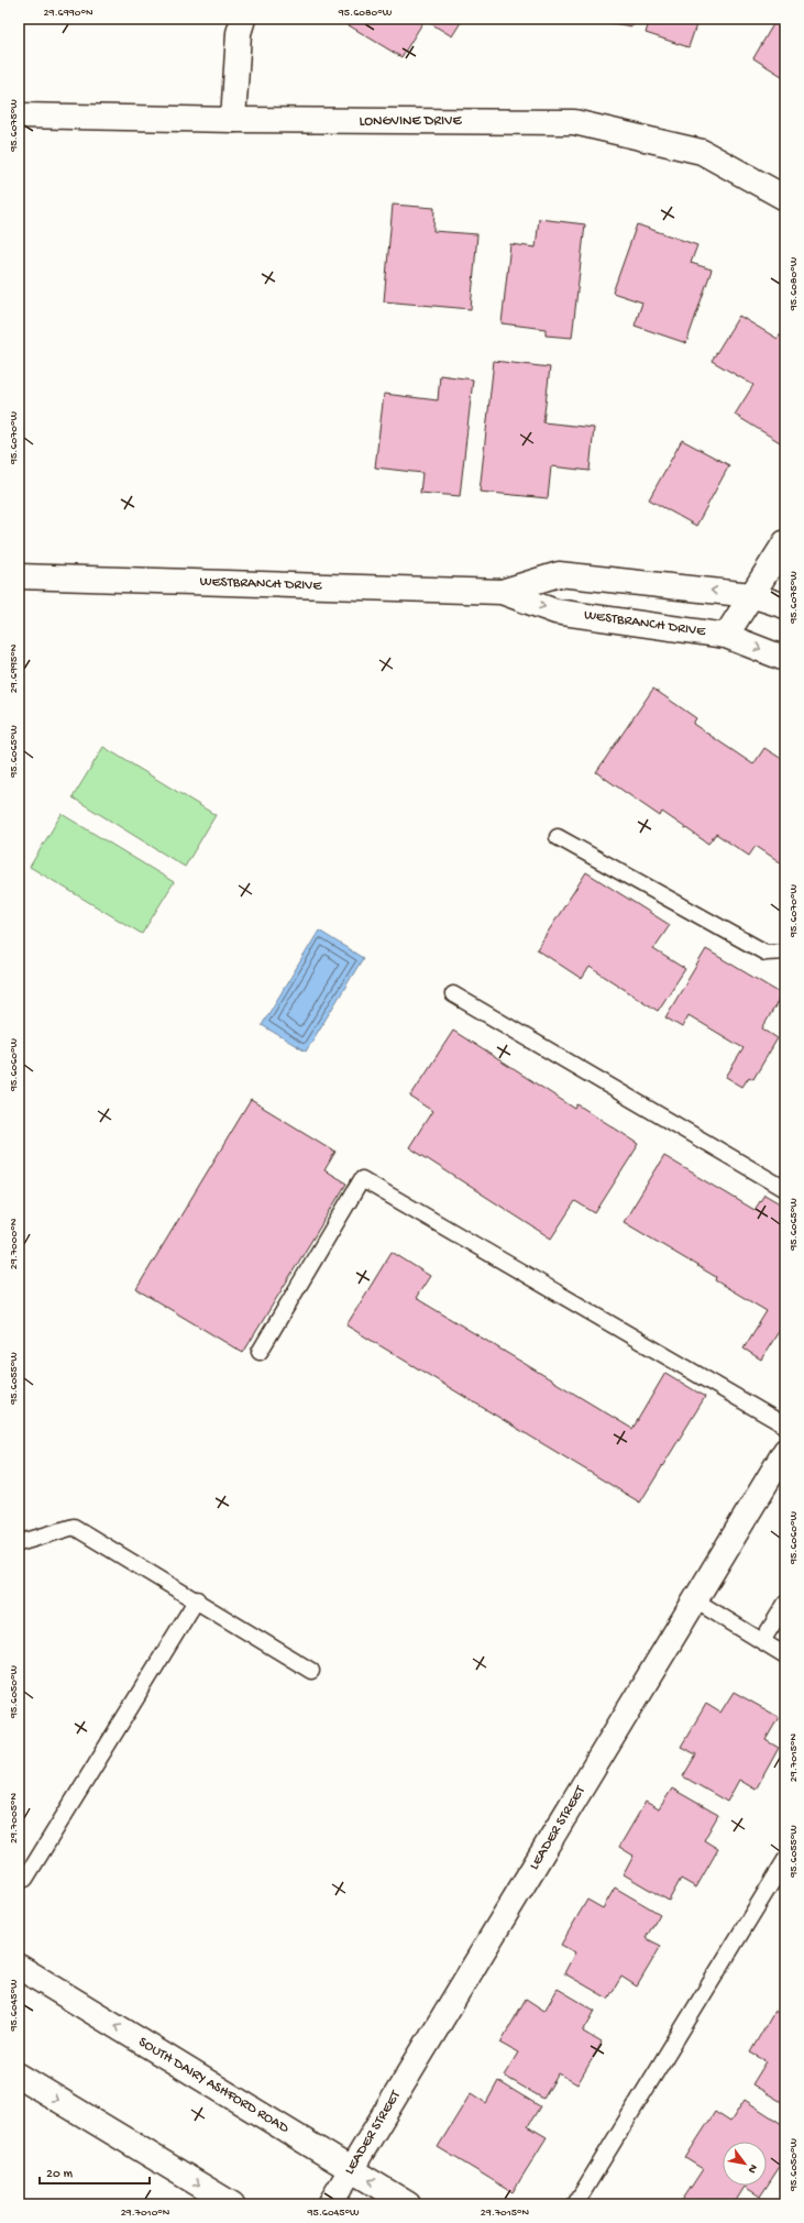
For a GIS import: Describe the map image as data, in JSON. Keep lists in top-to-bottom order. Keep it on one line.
{"streets":{"street":["LONGVINE DRIVE","WESTBRANCH DRIVE","LEADER STREET","SOUTH DAIRY ASHFORD ROAD"]},"crossings":[["LEADER STREET","SOUTH DAIRY ASHFORD ROAD"]],"scale_bar":"20 m","north":"bottom right","coordinates":["29.6990°N","95.6080°W","95.6075°W","95.6070°W","29.6995°N","95.6065°W","95.6060°W","29.7000°N","95.6055°W","95.6050°W","29.7015°N","29.7005°N","95.6045°W","29.7010°N"]}
